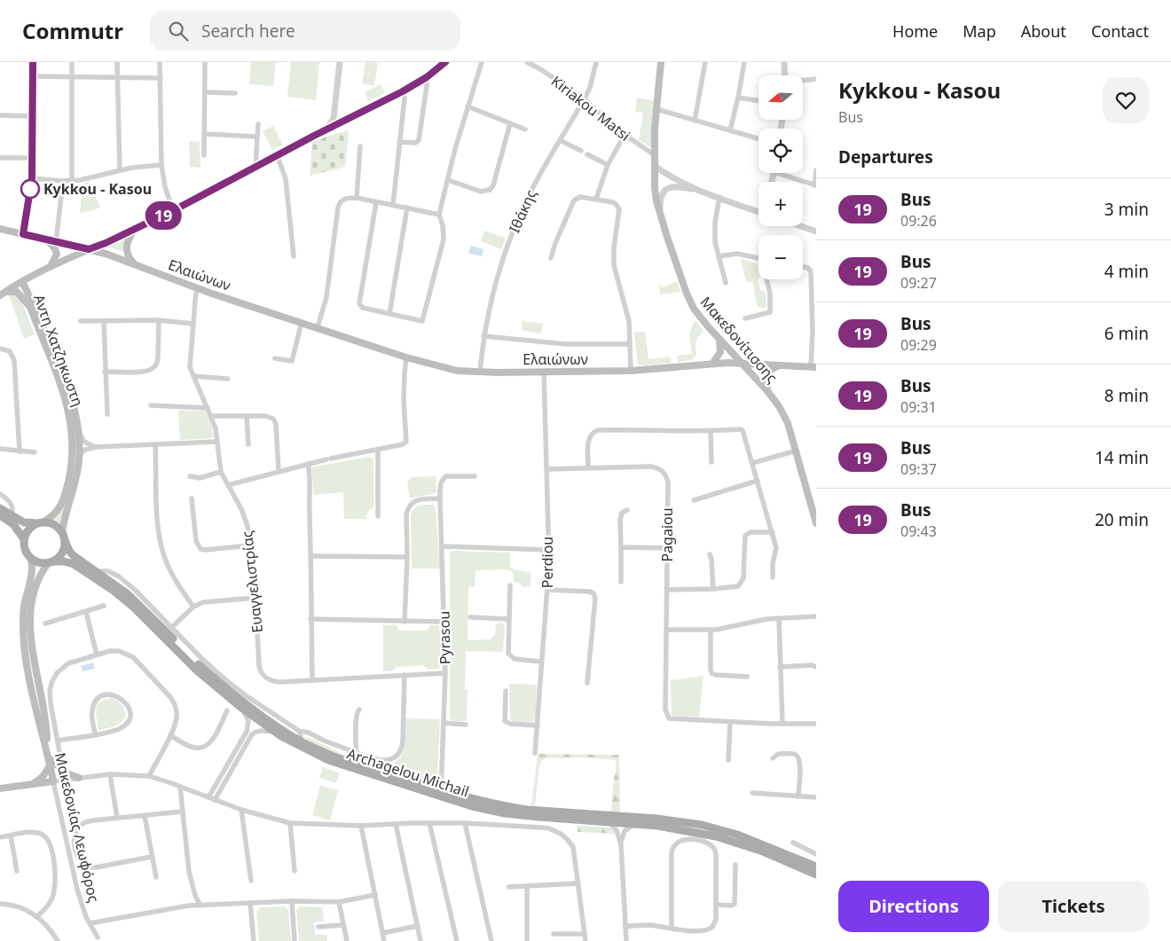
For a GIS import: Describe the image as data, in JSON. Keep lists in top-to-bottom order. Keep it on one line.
{"streets":{"main road":["Ελαιώνων","Μακεδονίτισσης","Αντη Χατζηκωστη","Archagelou Michail","Μακεδονίας Λεωφόρος"],"street":["Kiriakou Matsi","Ιθάκης","Pagaiou","Perdiou","Ευαγγελιστρίας","Pyrasou"]},"crossings":[["Kiriakou Matsi","Ιθάκης"],["Kiriakou Matsi","Μακεδονίτισσης"],["Ιθάκης","Ελαιώνων"],["Ελαιώνων","Μακεδονίτισσης"],["Ελαιώνων","Perdiou"],["Ελαιώνων","Ευαγγελιστρίας"],["Αντη Χατζηκωστη","Archagelou Michail"],["Αντη Χατζηκωστη","Μακεδονίας Λεωφόρος"],["Pagaiou","Perdiou"],["Ευαγγελιστρίας","Pyrasou"],["Pyrasou","Archagelou Michail"],["Archagelou Michail","Μακεδονίας Λεωφόρος"]],"places":["Kykkou - Kasou"],"lines":["bus line 19"],"north":"left","page":{"header":"Commutr","search":"Search here","nav":["Home","Map","About","Contact"],"on_map":"19","heading":[["Kykkou - Kasou","Bus"],"Departures"],"map_buttons":["+","−"],"list":[{"mark":"19","name":"Bus","note":"09:26","value":"3 min"},{"mark":"19","name":"Bus","note":"09:27","value":"4 min"},{"mark":"19","name":"Bus","note":"09:29","value":"6 min"},{"mark":"19","name":"Bus","note":"09:31","value":"8 min"},{"mark":"19","name":"Bus","note":"09:37","value":"14 min"},{"mark":"19","name":"Bus","note":"09:43","value":"20 min"}],"buttons":["Directions","Tickets"]}}
